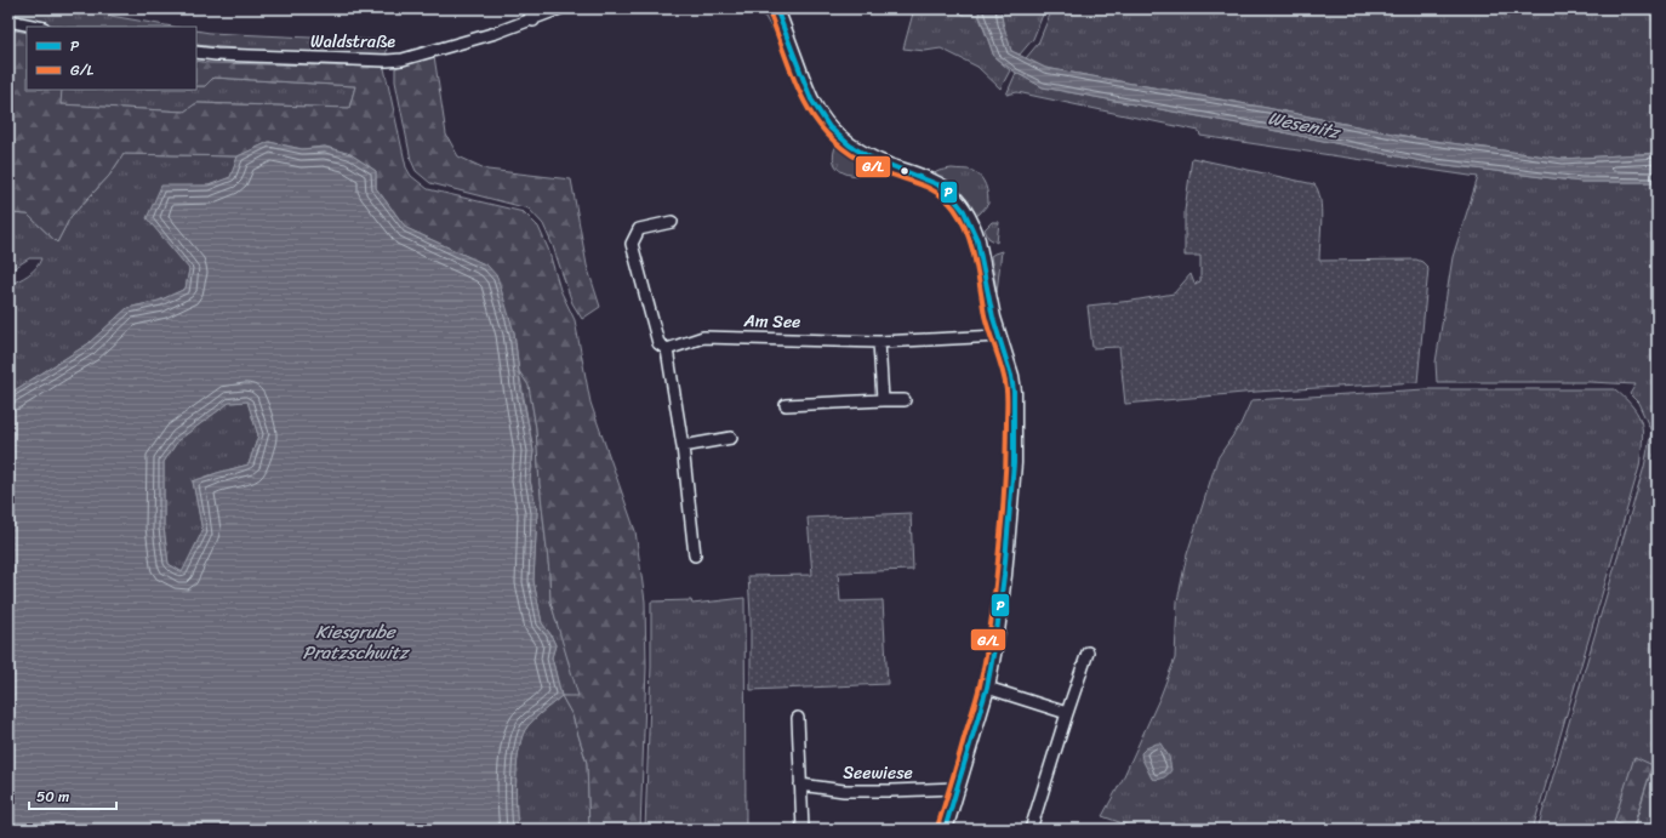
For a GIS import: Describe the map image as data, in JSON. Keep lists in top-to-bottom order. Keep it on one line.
{"streets":{"street":["Waldstraße","Am See","Seewiese"]},"water":["Wesenitz","Kiesgrube Pratzschwitz"],"lines":["transit line P","transit line G/L"],"legend":["P","G/L"],"scale_bar":"50 m"}
